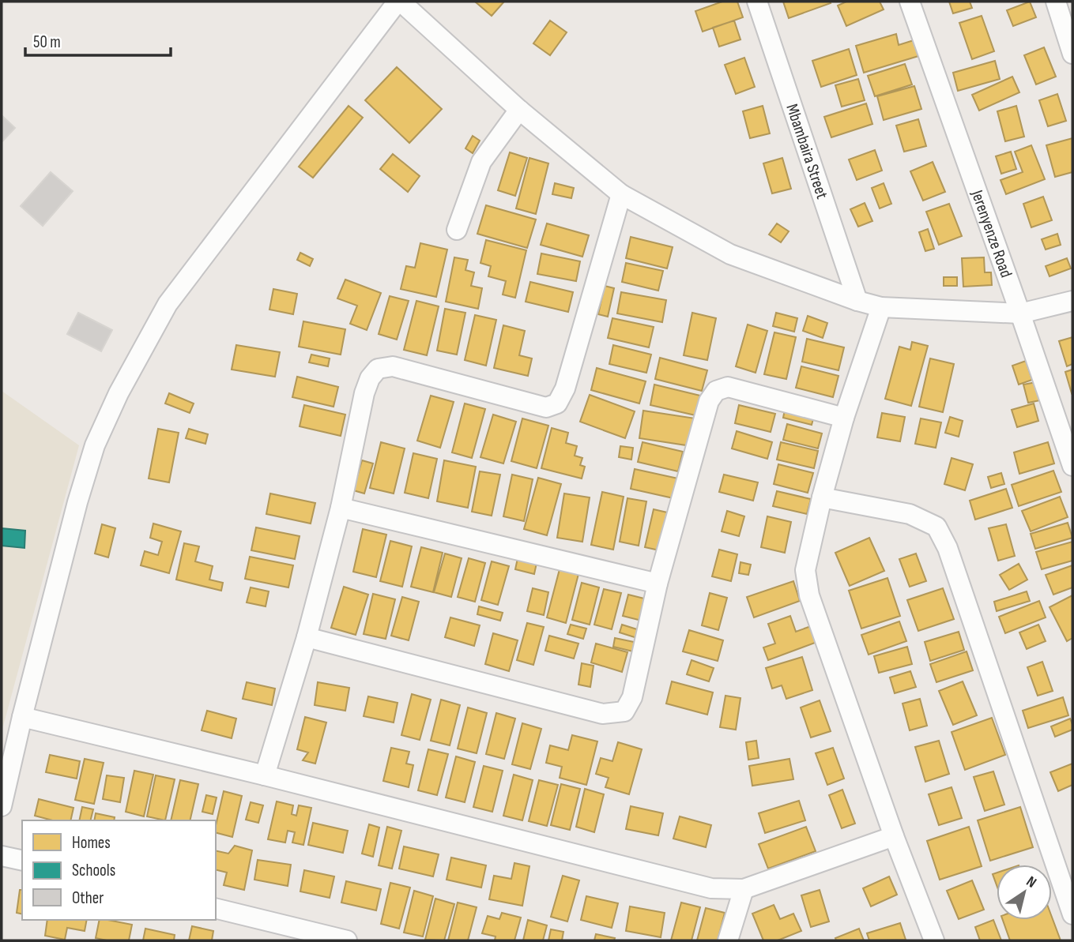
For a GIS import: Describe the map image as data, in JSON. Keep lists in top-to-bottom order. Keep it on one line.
{"streets":{"street":["Mbambaira Street","Jerenyenze Road"]},"legend":["Homes","Schools","Other"],"scale_bar":"50 m","north":"top right"}
